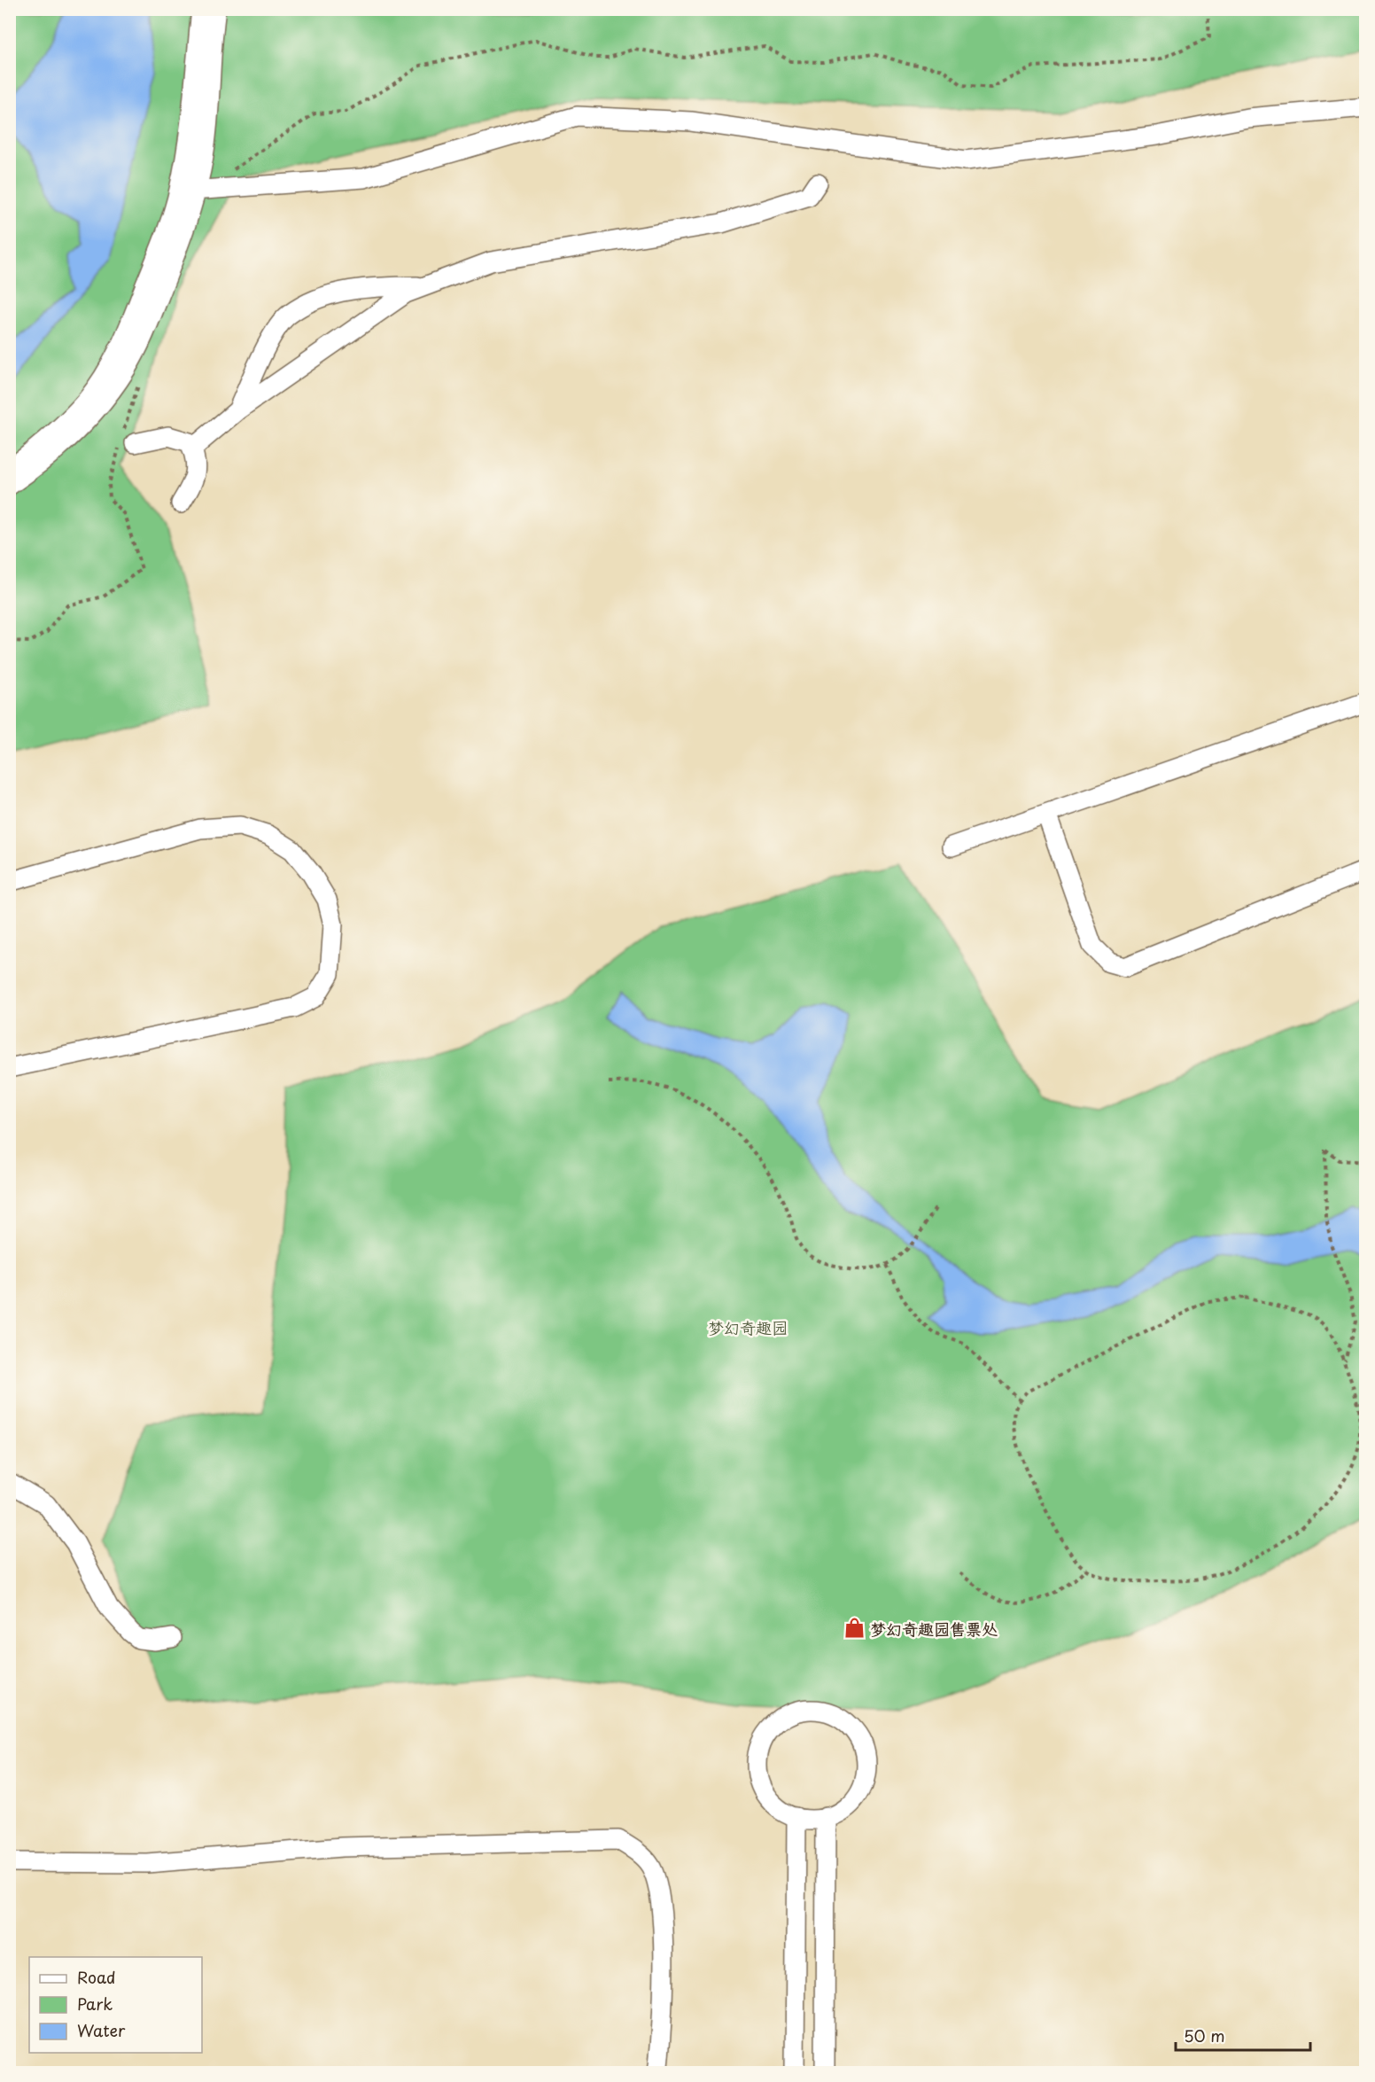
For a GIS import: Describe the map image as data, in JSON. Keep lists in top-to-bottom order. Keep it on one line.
{"parks":["梦幻奇趣园"],"places":{"shop":["梦幻奇趣园售票处"]},"legend":["Road","Park","Water"],"scale_bar":"50 m"}
